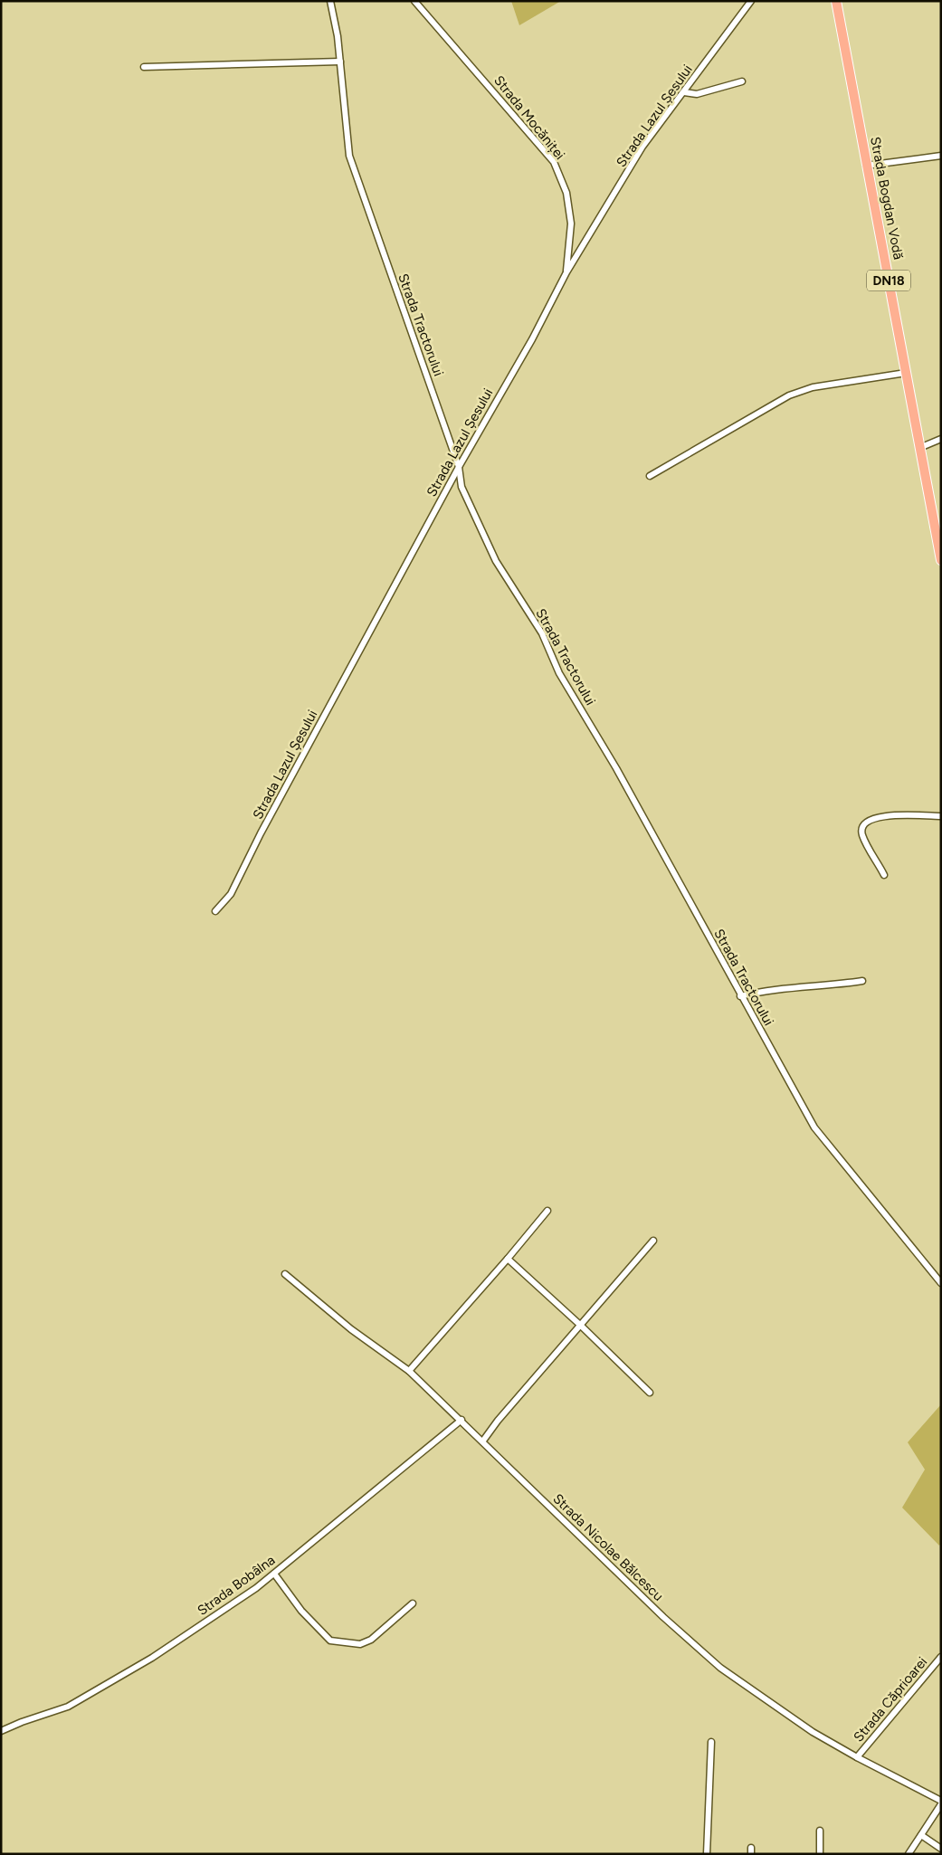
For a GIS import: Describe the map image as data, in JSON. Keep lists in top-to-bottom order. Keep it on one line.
{"streets":{"main road":["Strada Bogdan Vodă","DN18"],"street":["Strada Lazul Șesului","Strada Mocăniței","Strada Tractorului","Strada Nicolae Bălcescu","Strada Bobâlna","Strada Căprioarei"]},"crossings":[["Strada Lazul Șesului","Strada Mocăniței"],["Strada Lazul Șesului","Strada Tractorului"],["Strada Nicolae Bălcescu","Strada Bobâlna"],["Strada Nicolae Bălcescu","Strada Căprioarei"]]}
